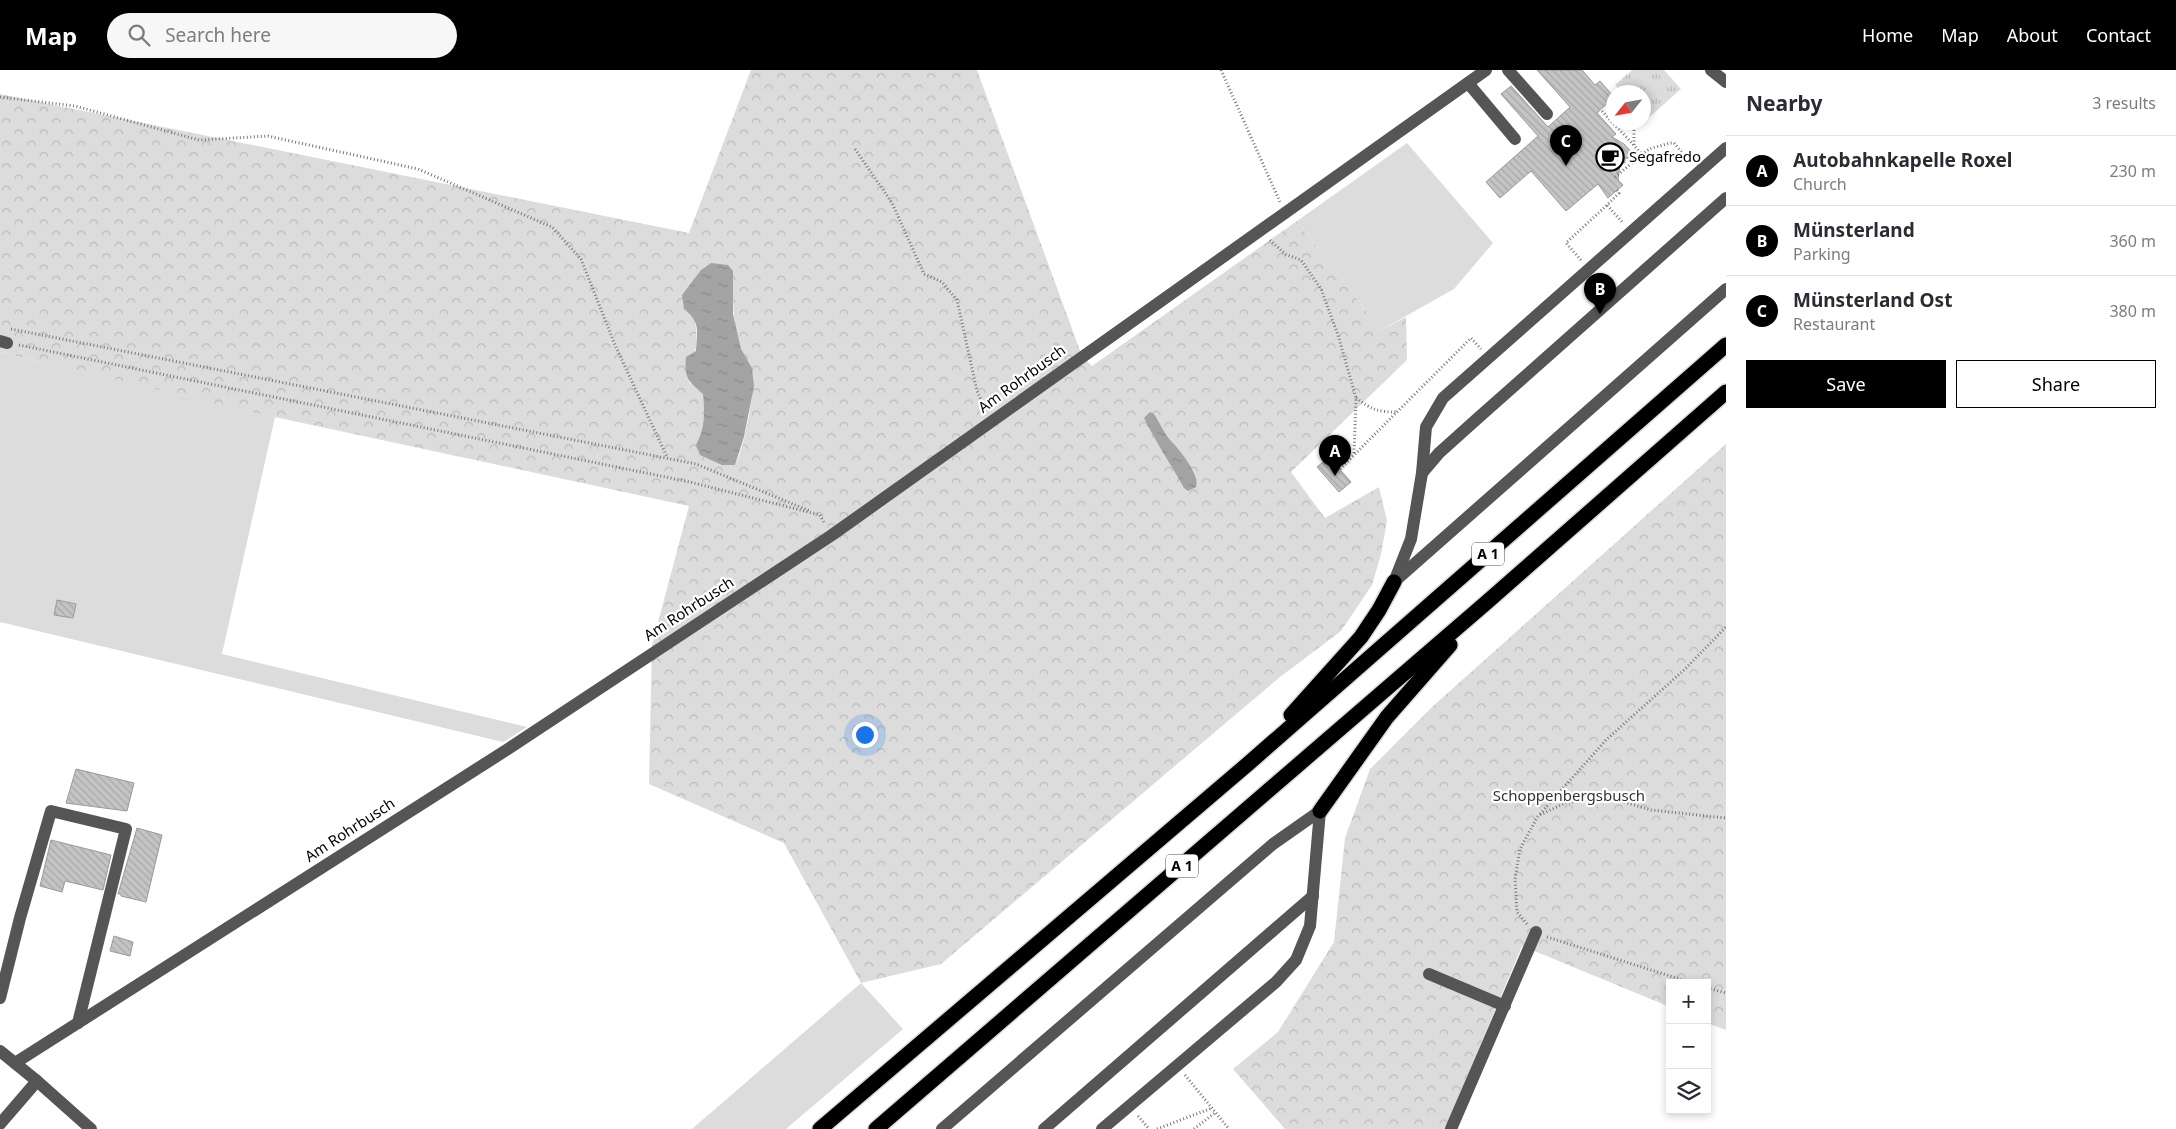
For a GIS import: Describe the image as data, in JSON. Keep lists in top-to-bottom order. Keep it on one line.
{"streets":{"highway":["A 1"],"street":["Am Rohrbusch"]},"parks":["Schoppenbergsbusch"],"places":{"cafe":["Segafredo"]},"north":"bottom left","page":{"header":"Map","search":"Search here","nav":["Home","Map","About","Contact"],"heading":["Nearby","3 results"],"pins":["C","B","A"],"list":[{"mark":"A","name":"Autobahnkapelle Roxel","note":"Church","value":"230 m"},{"mark":"B","name":"Münsterland","note":"Parking","value":"360 m"},{"mark":"C","name":"Münsterland Ost","note":"Restaurant","value":"380 m"}],"buttons":["Save","Share"],"map_buttons":["+","−"]}}
